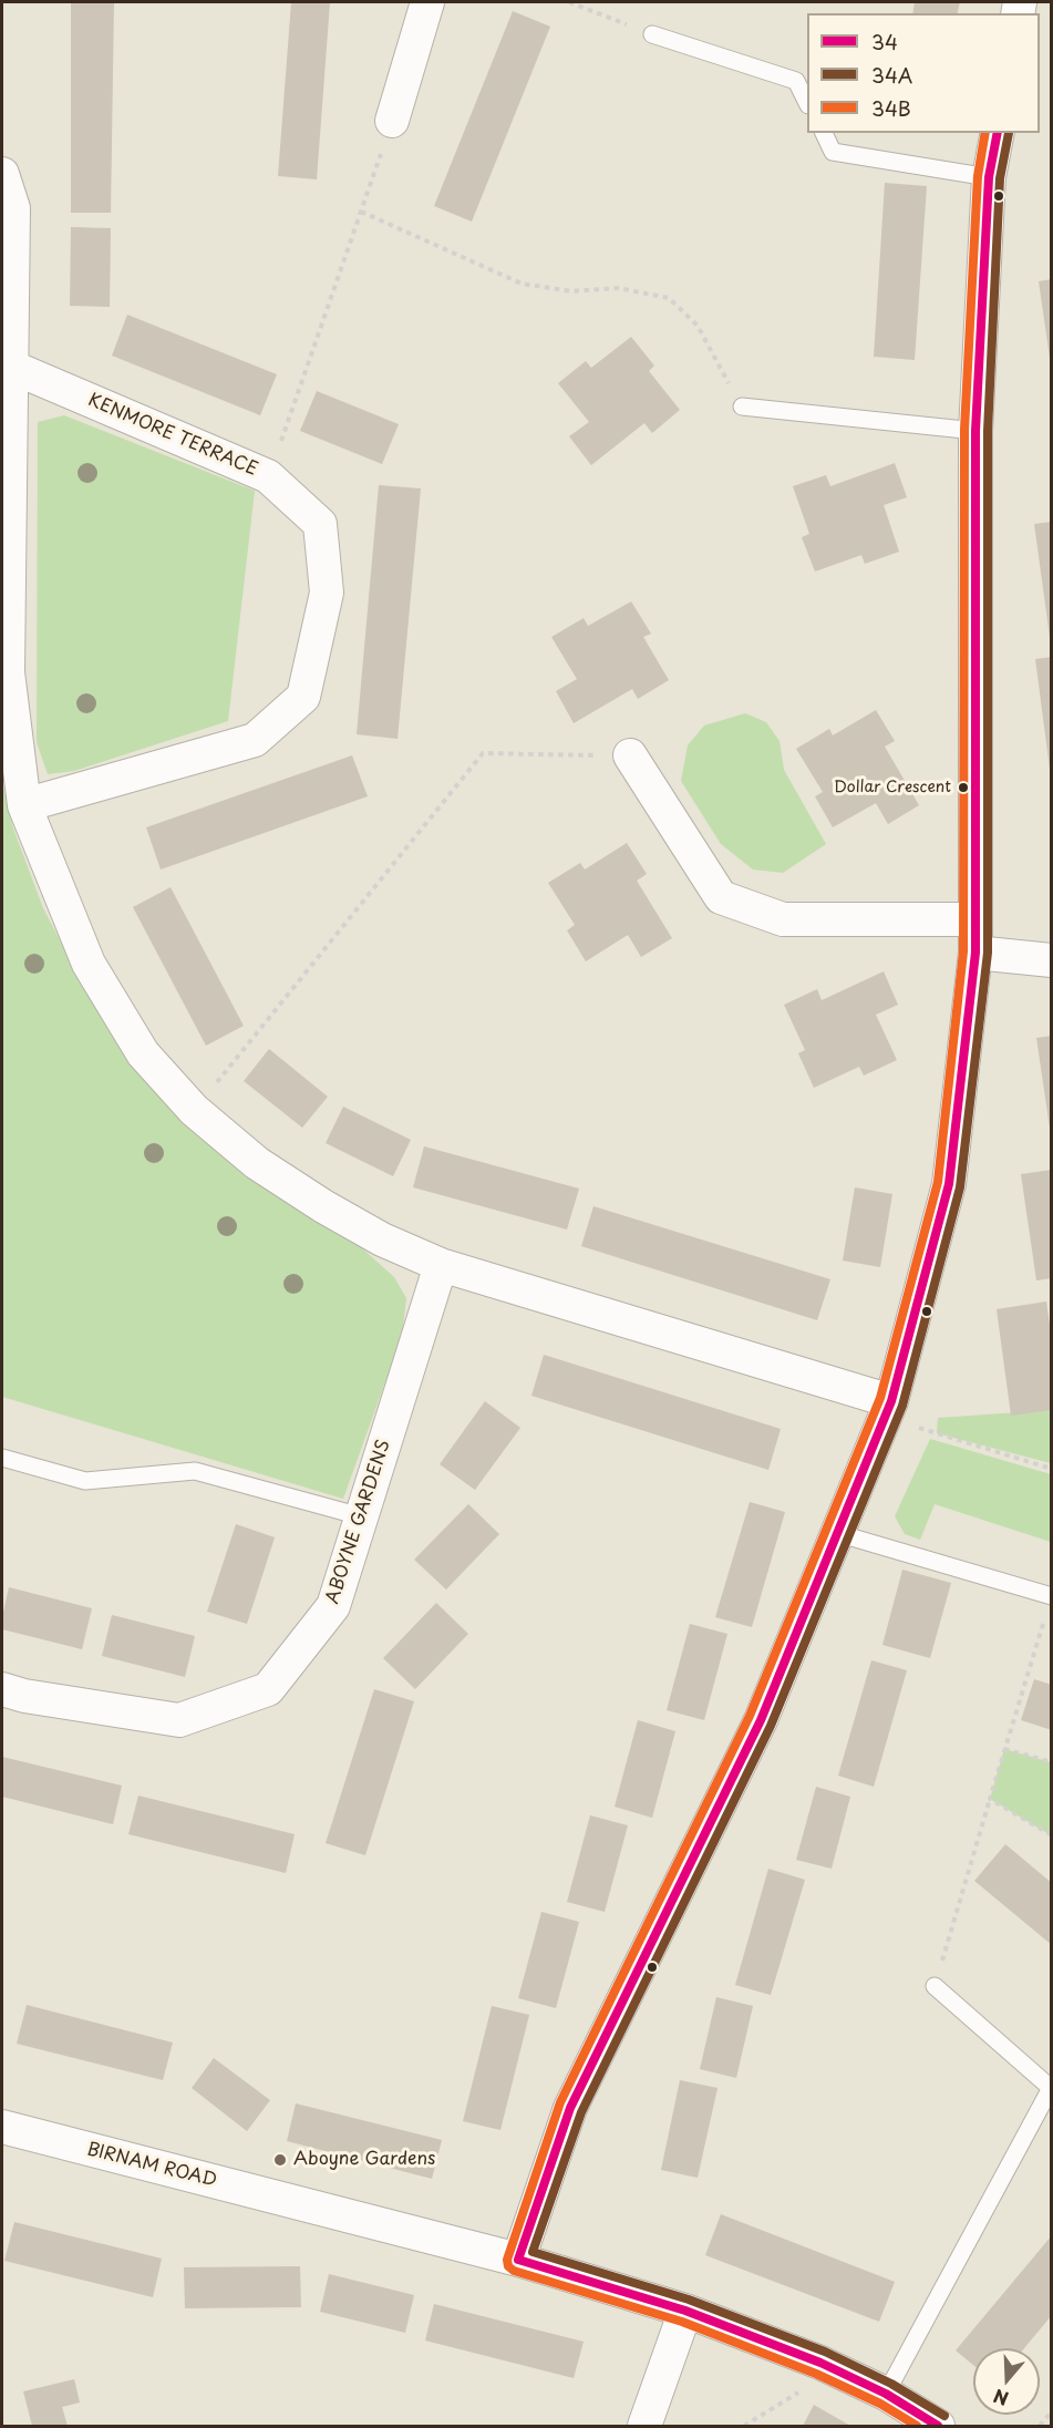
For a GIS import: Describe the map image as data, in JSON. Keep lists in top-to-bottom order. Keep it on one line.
{"streets":{"street":["KENMORE TERRACE","ABOYNE GARDENS","BIRNAM ROAD"]},"places":["Dollar Crescent","Aboyne Gardens"],"lines":["transit line 34","transit line 34A","transit line 34B"],"legend":["34","34A","34B"],"north":"bottom"}
